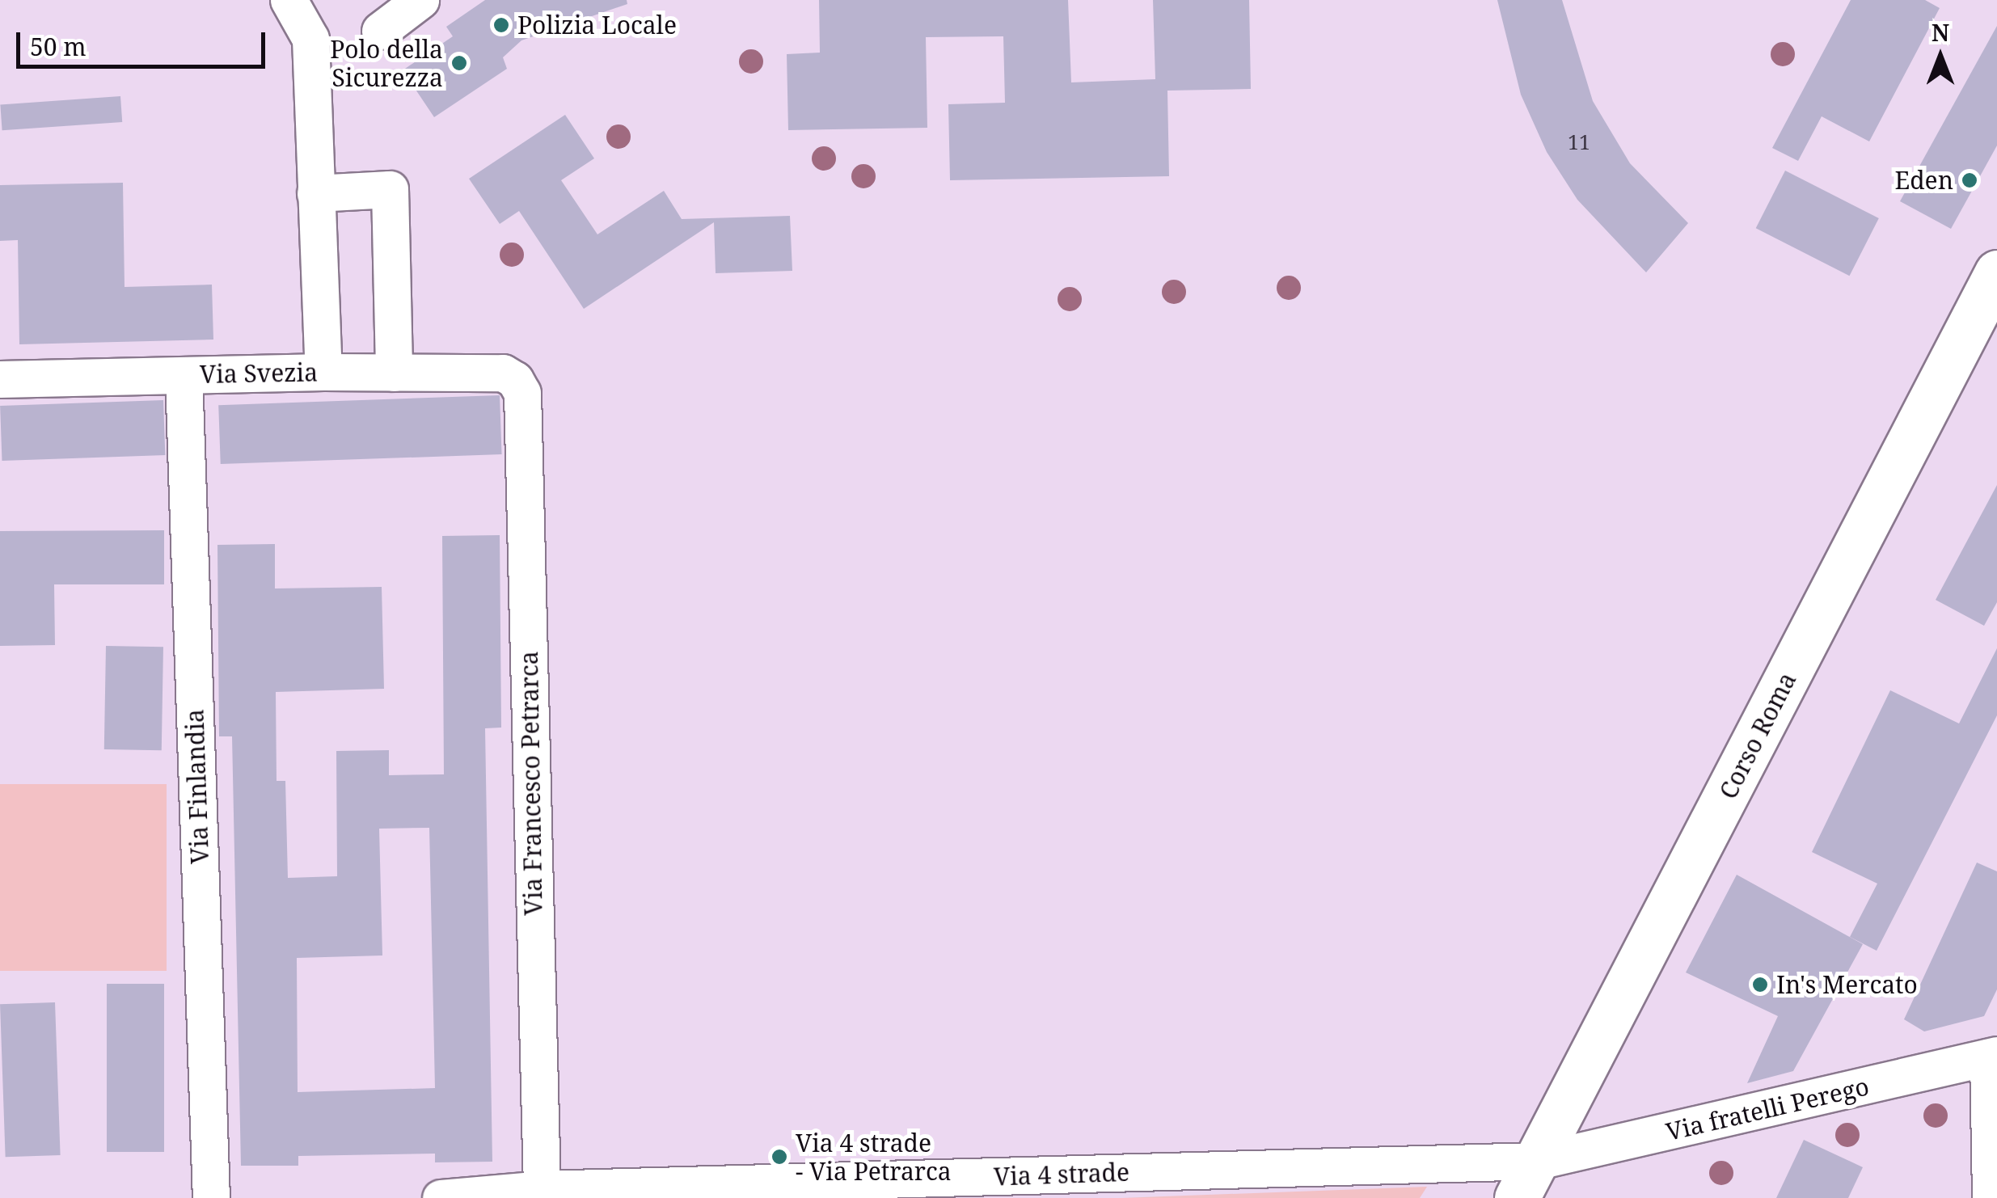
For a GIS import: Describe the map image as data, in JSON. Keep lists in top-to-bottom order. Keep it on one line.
{"streets":{"main road":["Corso Roma"],"street":["Via Svezia","Via Francesco Petrarca","Via Finlandia","Via fratelli Perego","Via 4 strade"]},"crossings":[["Via Svezia","Via Francesco Petrarca"],["Via Svezia","Via Finlandia"],["Corso Roma","Via fratelli Perego"],["Corso Roma","Via 4 strade"],["Via Francesco Petrarca","Via 4 strade"],["Via fratelli Perego","Via 4 strade"]],"places":["Polizia Locale","Polo della Sicurezza","Eden","In's Mercato","Via 4 strade - Via Petrarca"],"house_numbers":["11"],"scale_bar":"50 m","north":"top"}
